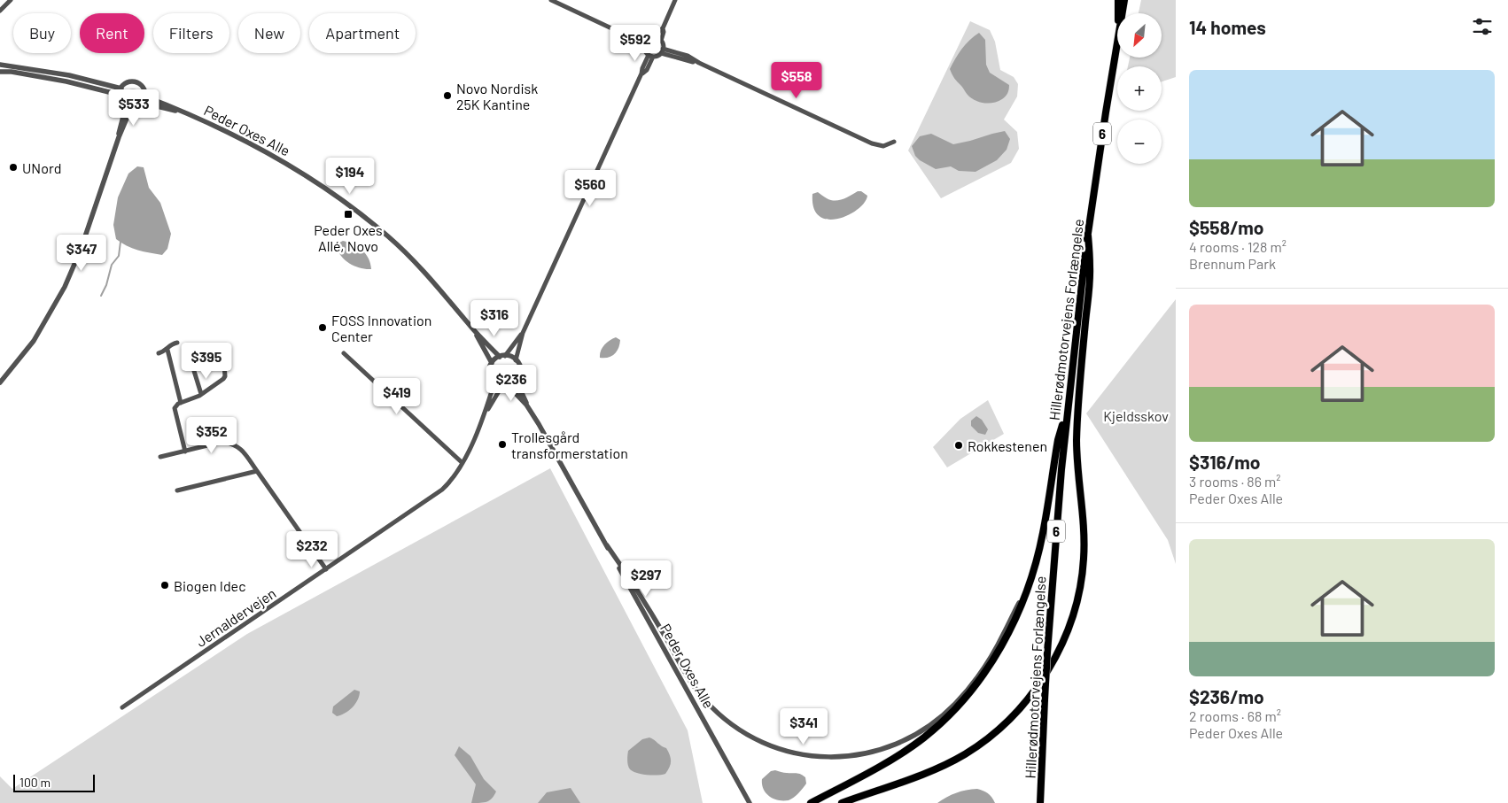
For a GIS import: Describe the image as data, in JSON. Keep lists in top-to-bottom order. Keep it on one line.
{"streets":{"highway":["6","Hillerødmotorvejens Forlængelse"],"street":["Peder Oxes Alle","Jernaldervejen"]},"crossings":[["Peder Oxes Alle","Jernaldervejen"]],"parks":["Kjeldsskov"],"places":{"other":["Novo Nordisk 25K Kantine","UNord","FOSS Innovation Center","Trollesgård transformerstation","Rokkestenen","Biogen Idec"],"transit":["Peder Oxes Allé, Novo"]},"scale_bar":"100 m","north":"bottom left","page":{"heading":"14 homes","map_buttons":["+","−"],"chip":["Buy","Rent","Filters","New","Apartment"],"price":["$592","$558","$533","$194","$560","$347","$316","$395","$236","$419","$352","$232","$297","$341"],"list":[{"name":"$558/mo","note":"4 rooms · 128 m² · Brennum Park"},{"name":"$316/mo","note":"3 rooms · 86 m² · Peder Oxes Alle"},{"name":"$236/mo","note":"2 rooms · 68 m² · Peder Oxes Alle"}],"scale":"100 m"}}
